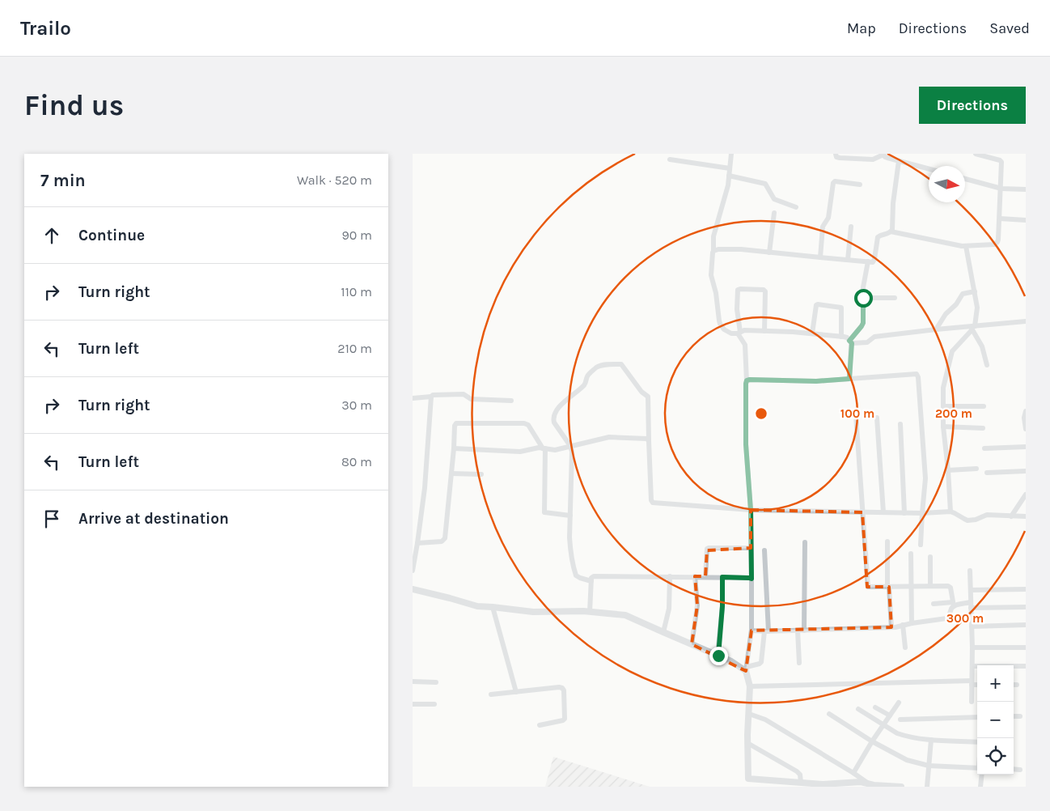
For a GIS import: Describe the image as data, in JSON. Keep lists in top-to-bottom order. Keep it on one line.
{"north":"right","page":{"header":"Trailo","nav":["Map","Directions","Saved"],"buttons":"Directions","title":"Find us","heading":["7 min","Walk · 520 m"],"list":[["Continue","90 m"],["Turn right","110 m"],["Turn left","210 m"],["Turn right","30 m"],["Turn left","80 m"],"Arrive at destination"],"map_buttons":["+","−"]},"rings":["100 m","200 m","300 m"]}
